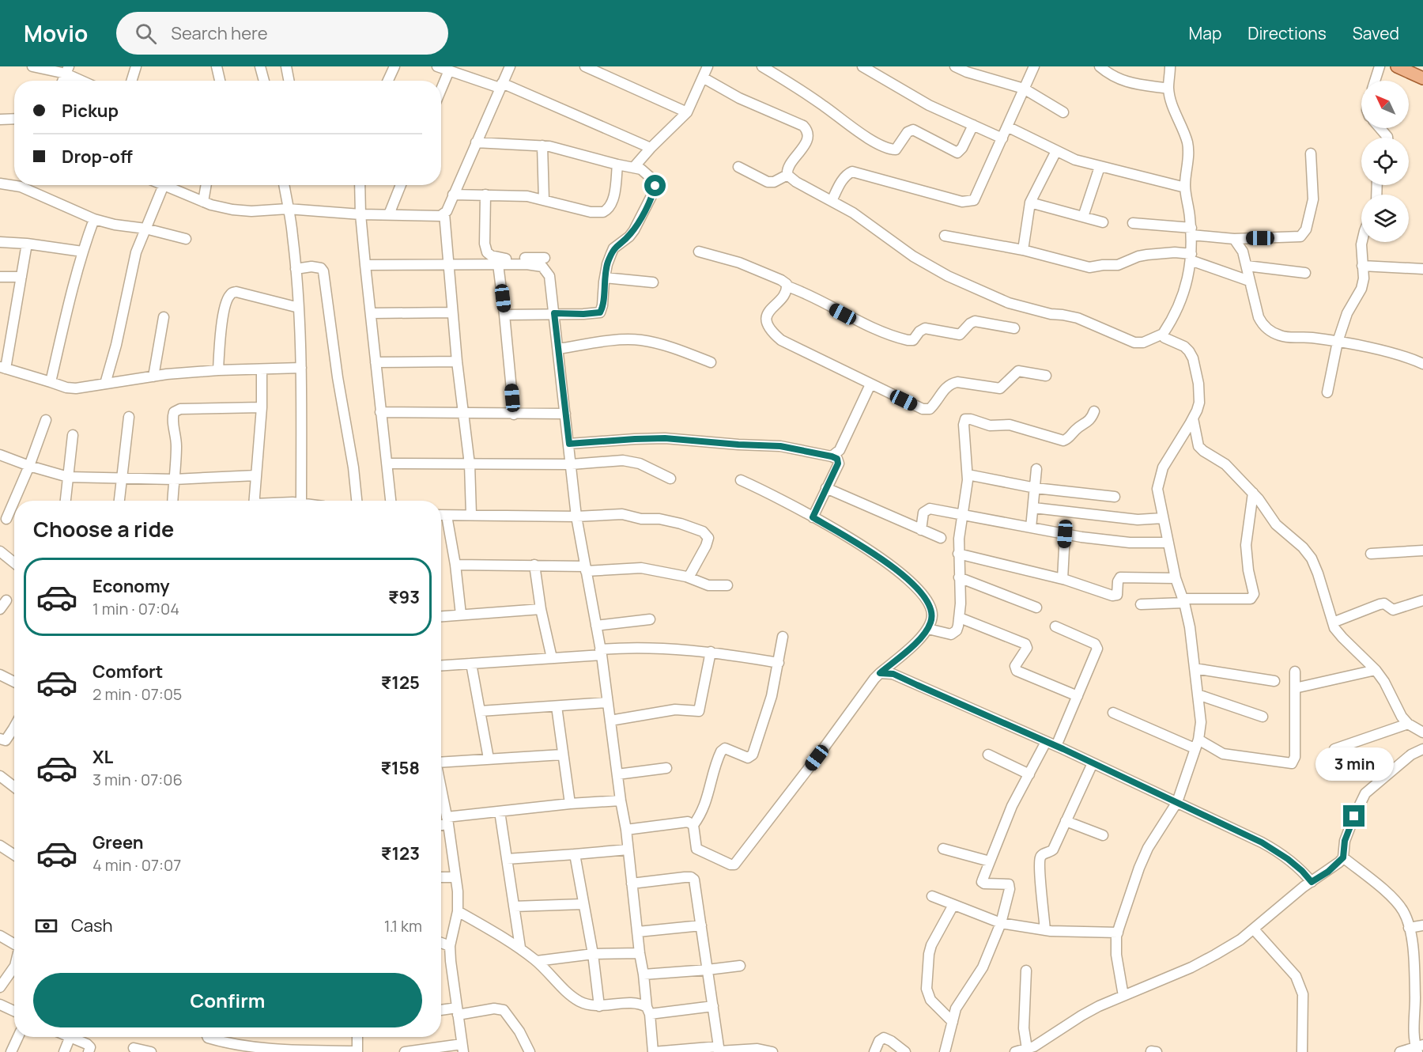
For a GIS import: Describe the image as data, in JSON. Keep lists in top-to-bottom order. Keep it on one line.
{"north":"top left","page":{"header":"Movio","search":"Search here","nav":["Map","Directions","Saved"],"banner":["Pickup","Drop-off"],"heading":"Choose a ride","list":[{"name":"Economy","note":"1 min · 07:04","value":"₹93"},{"name":"Comfort","note":"2 min · 07:05","value":"₹125"},{"name":"XL","note":"3 min · 07:06","value":"₹158"},{"name":"Green","note":"4 min · 07:07","value":"₹123"}],"bubble":"3 min","pay":["Cash","1.1 km"],"buttons":"Confirm"}}
